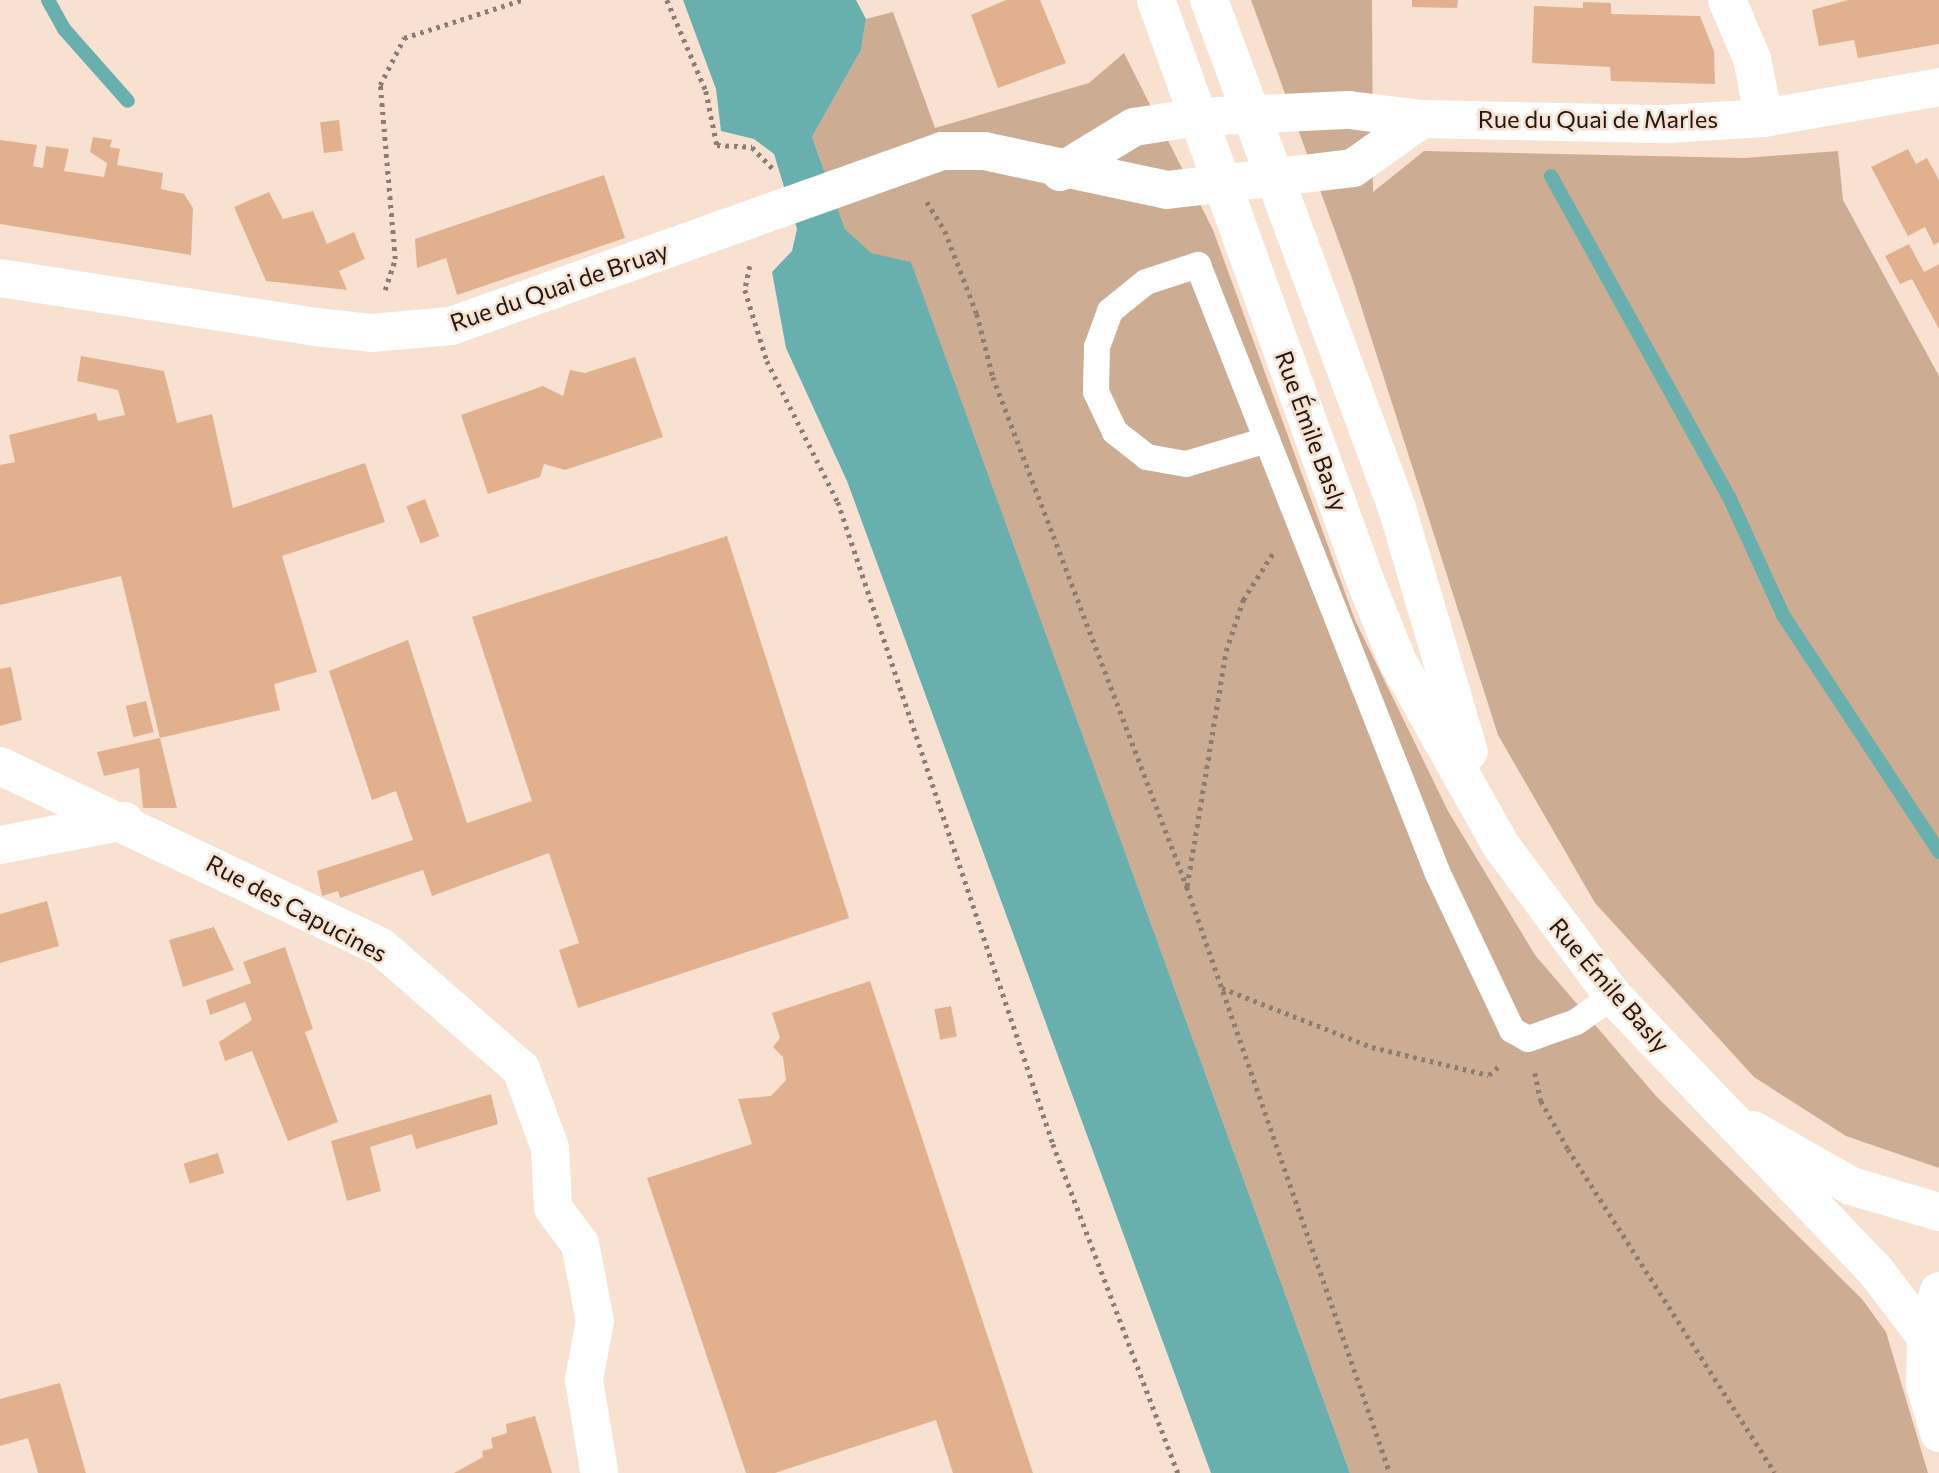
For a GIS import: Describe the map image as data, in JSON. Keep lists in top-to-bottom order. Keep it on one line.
{"streets":{"street":["Rue du Quai de Marles","Rue du Quai de Bruay","Rue Émile Basly","Rue des Capucines"]},"crossings":[["Rue du Quai de Bruay","Rue Émile Basly"]]}
